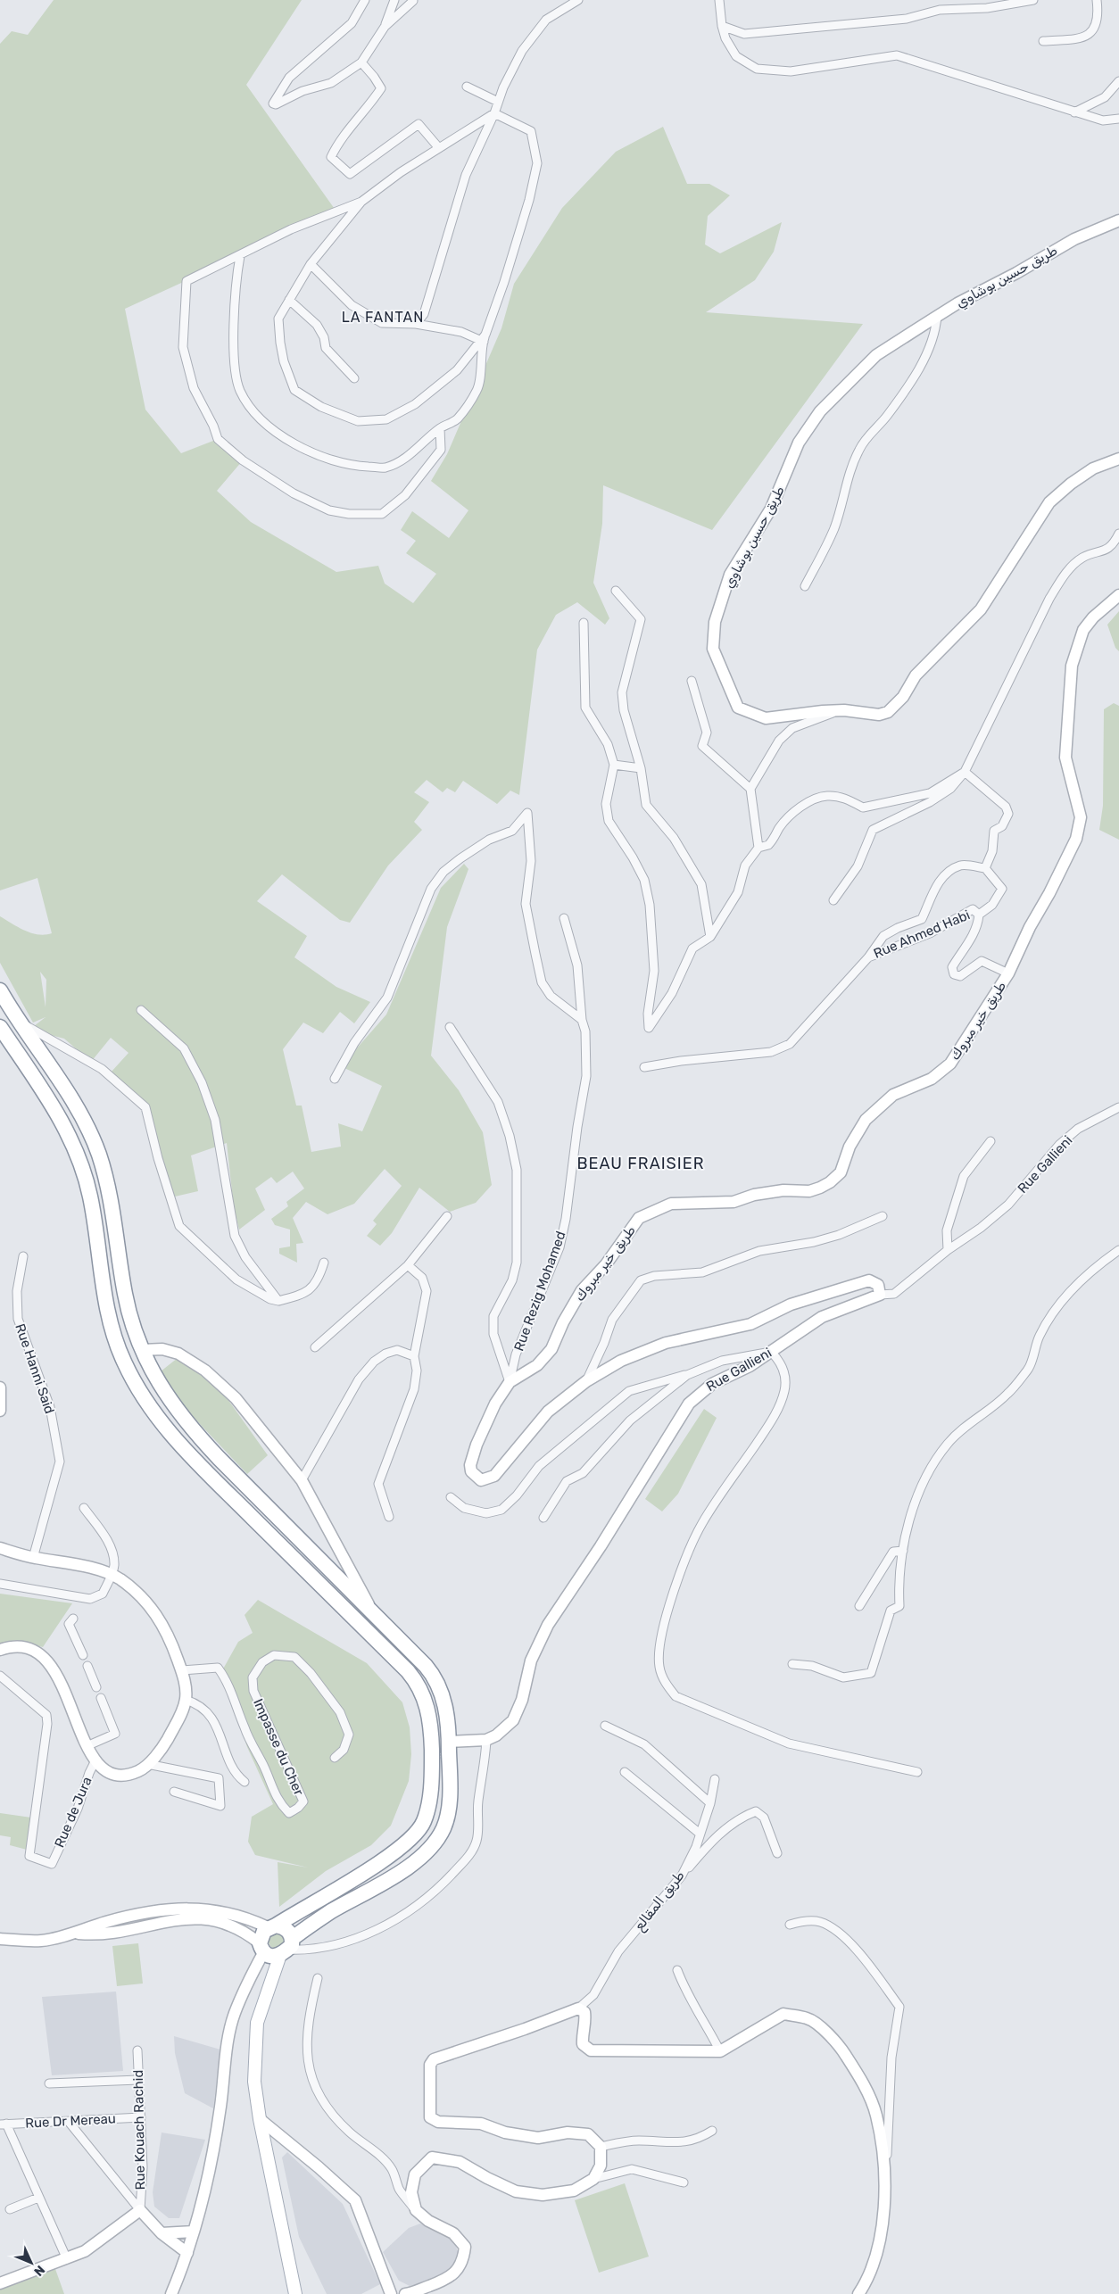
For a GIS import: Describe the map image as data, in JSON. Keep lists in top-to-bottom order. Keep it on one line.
{"streets":{"street":["طريق حسين بوشاوي","Rue Ahmed Habi","طريق خير مبروك","Rue Gallieni","Rue Rezig Mohamed","Rue Hanni Said","Impasse du Cher","Rue de Jura","طريق المقالع","Rue Dr Mereau","Rue Kouach Rachid"]},"crossings":[["Rue Ahmed Habi","طريق خير مبروك"],["طريق خير مبروك","Rue Gallieni"],["طريق خير مبروك","Rue Rezig Mohamed"],["Rue Dr Mereau","Rue Kouach Rachid"]],"districts":["LA FANTAN","BEAU FRAISIER"],"north":"bottom right"}
